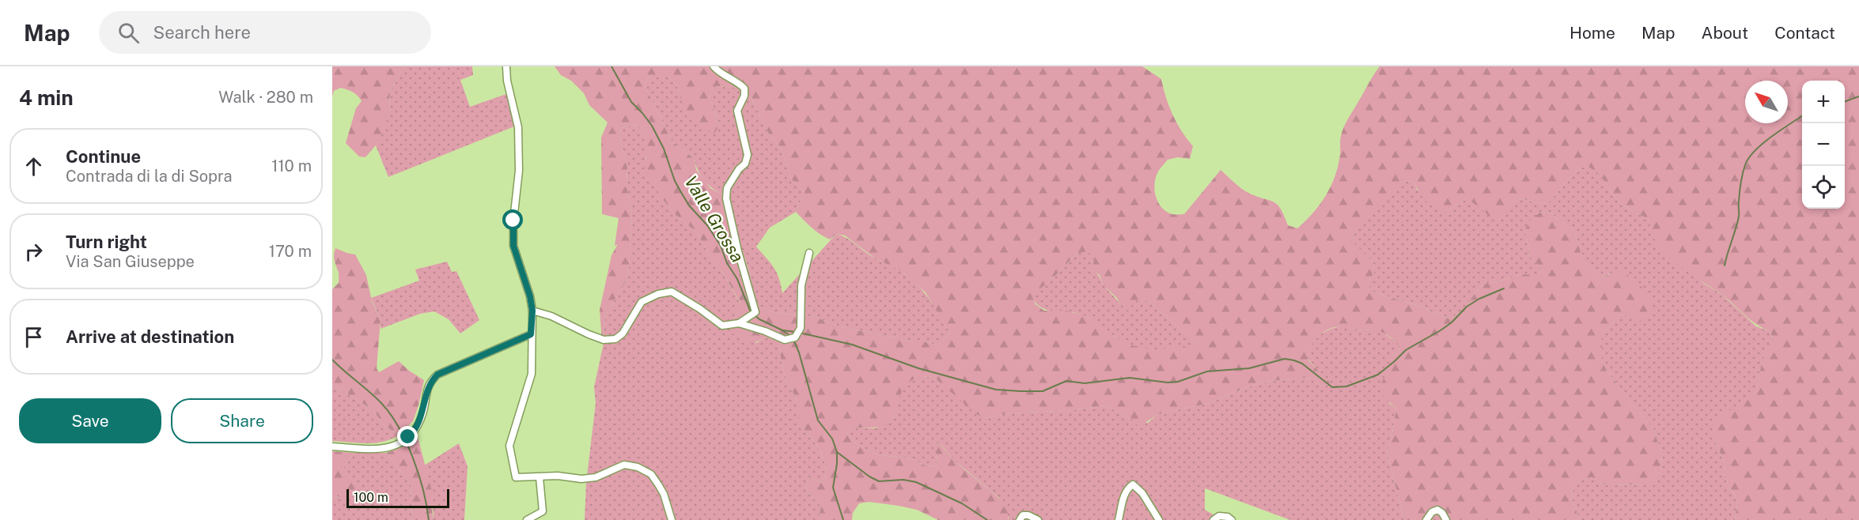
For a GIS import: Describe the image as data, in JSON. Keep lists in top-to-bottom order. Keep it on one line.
{"water":["Valle Grossa"],"scale_bar":"100 m","north":"top left","page":{"header":"Map","search":"Search here","nav":["Home","Map","About","Contact"],"heading":["4 min","Walk · 280 m"],"map_buttons":["+","−"],"list":[["Continue","Contrada di la di Sopra","110 m"],["Turn right","Via San Giuseppe","170 m"],"Arrive at destination"],"buttons":["Save","Share"],"scale":"100 m"}}
